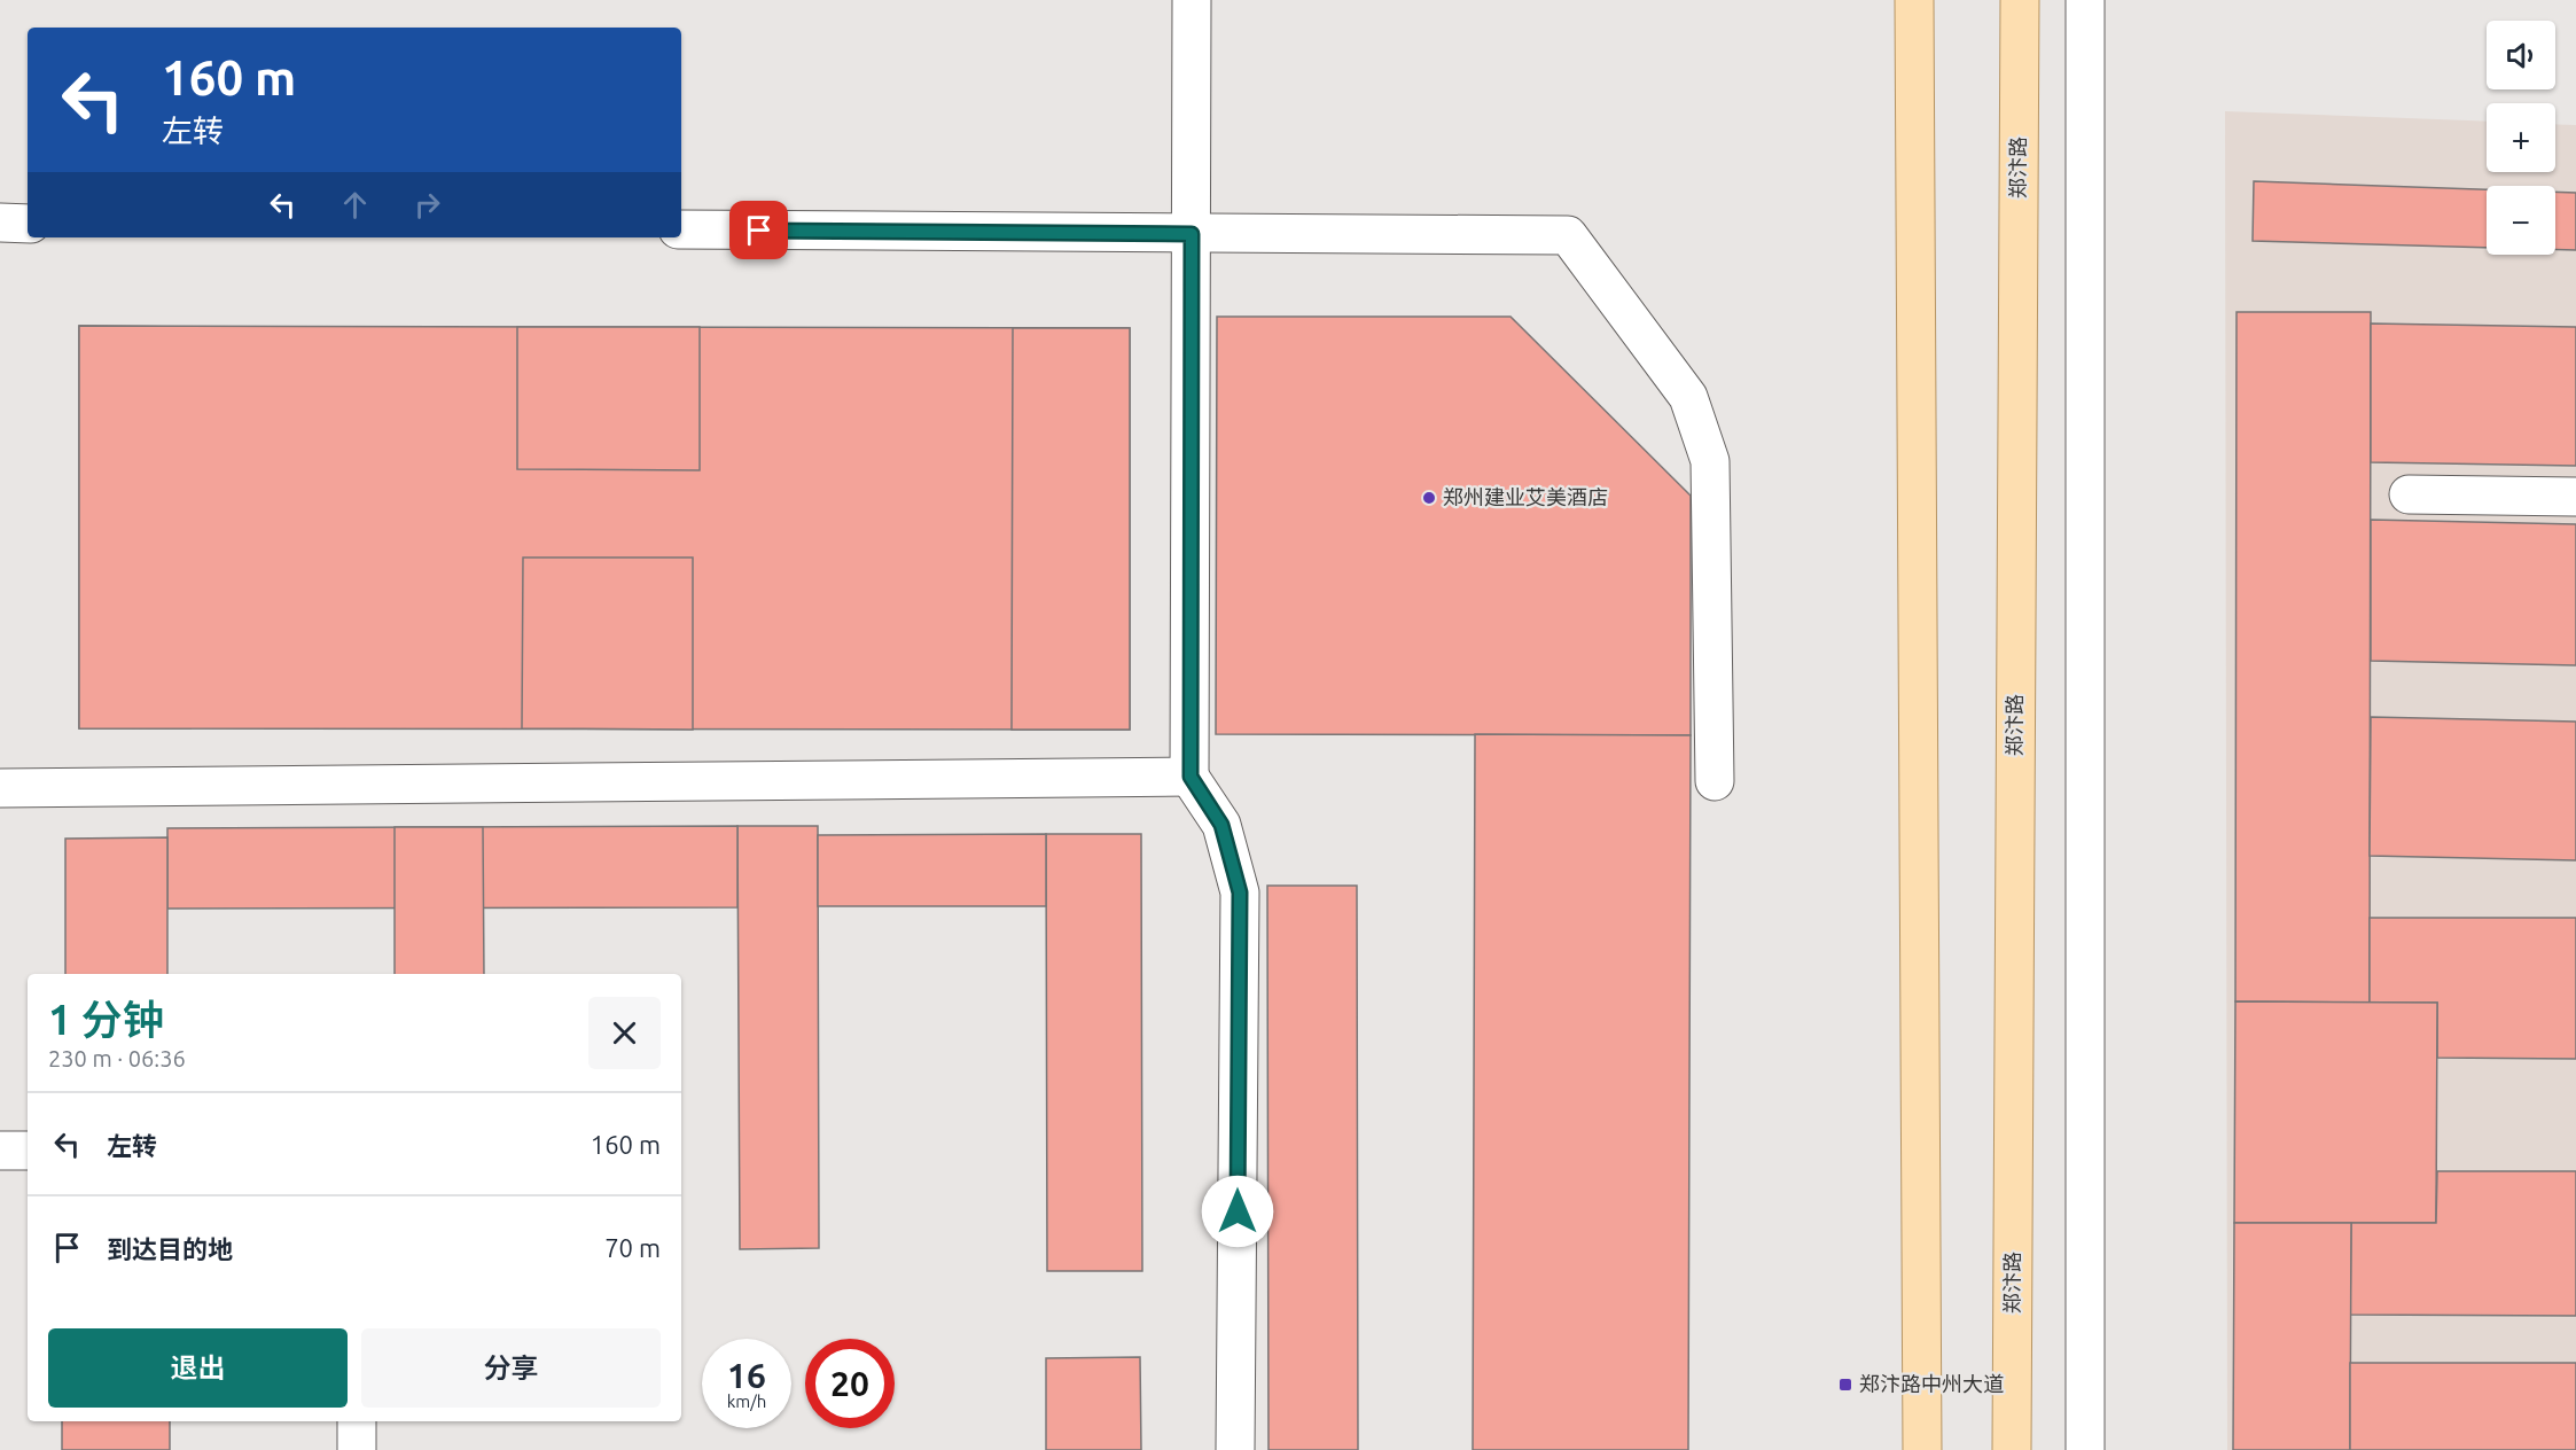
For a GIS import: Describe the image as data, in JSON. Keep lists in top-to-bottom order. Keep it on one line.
{"streets":{"main road":["郑汴路"]},"places":{"other":["郑州建业艾美酒店"],"transit":["郑汴路中州大道"]},"page":{"map_buttons":["+","−"],"turn":["160 m","左转"],"heading":["1 分钟","230 m · 06:36"],"list":[{"name":"左转","value":"160 m"},{"name":"到达目的地","value":"70 m"}],"buttons":["退出","分享"],"speed":"16 km/h","limit":"20"}}
